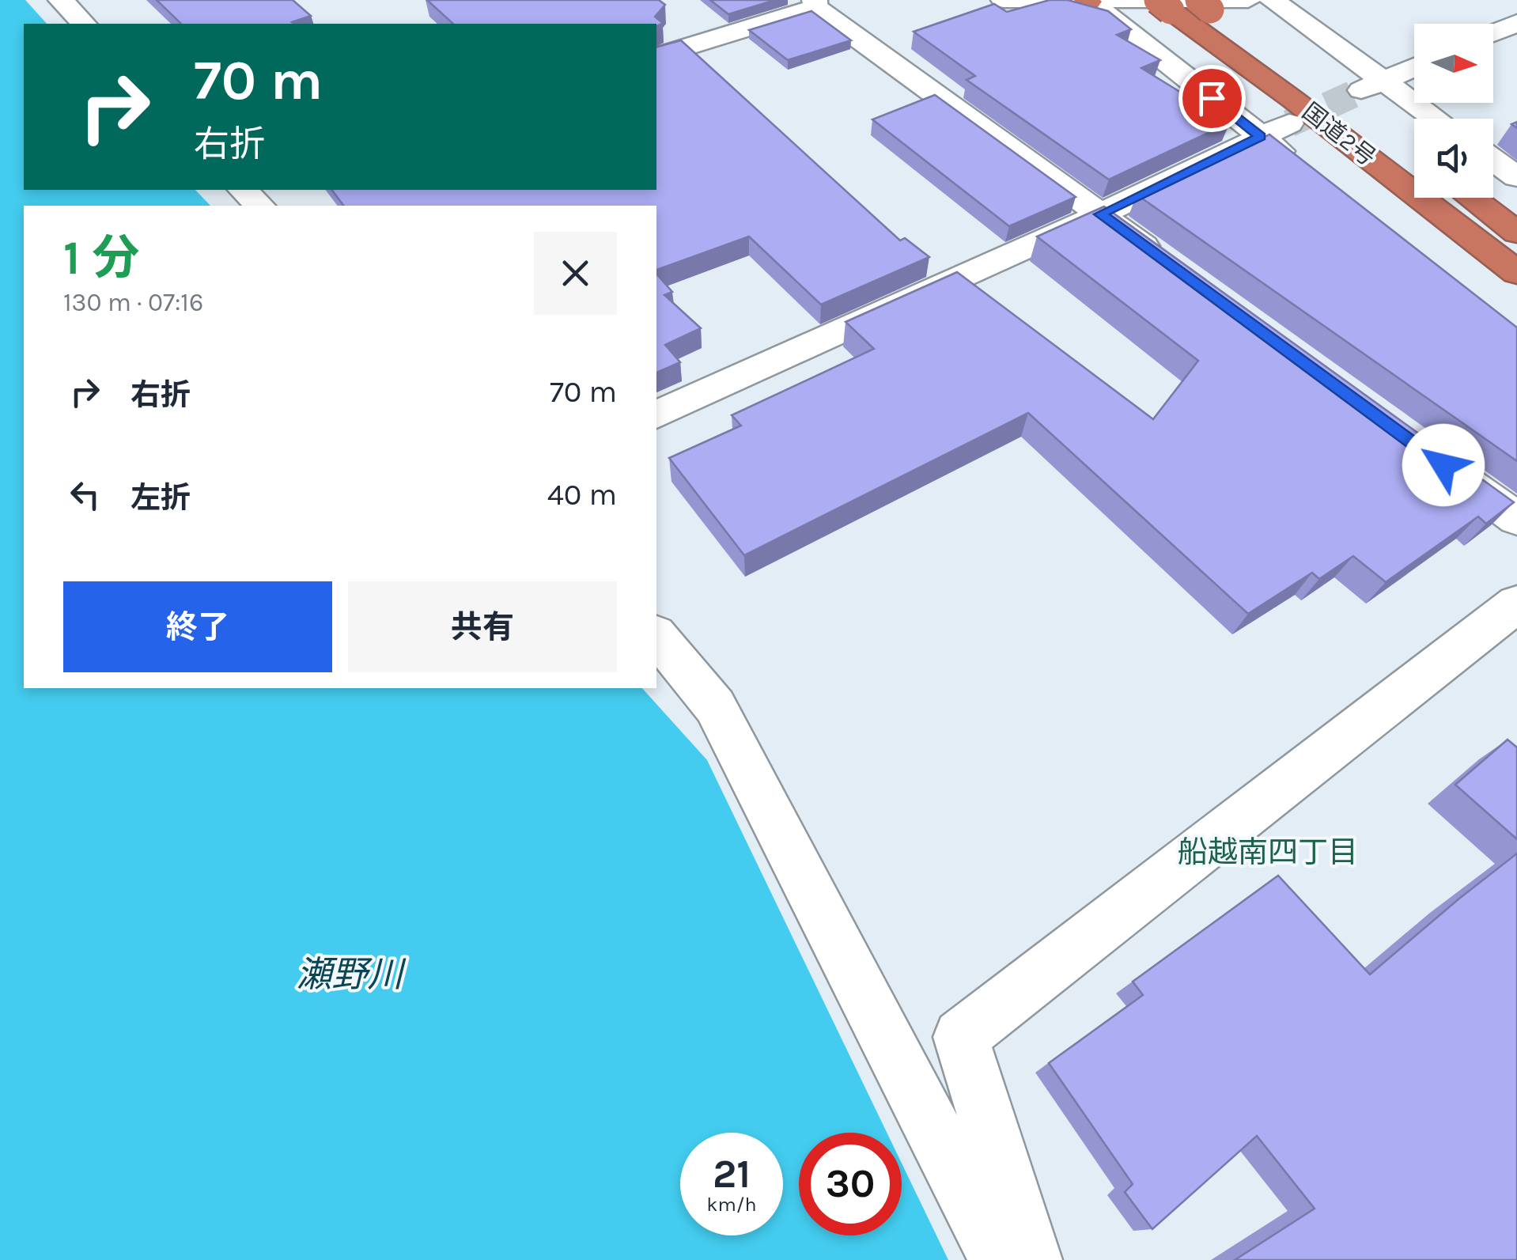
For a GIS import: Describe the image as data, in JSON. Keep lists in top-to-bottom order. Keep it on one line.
{"streets":{"highway":["国道2号"]},"districts":["船越南四丁目"],"water":["瀬野川"],"north":"right","page":{"turn":["70 m","右折"],"heading":["1 分","130 m · 07:16"],"list":[{"name":"右折","value":"70 m"},{"name":"左折","value":"40 m"}],"buttons":["終了","共有"],"speed":"21 km/h","limit":"30"}}
